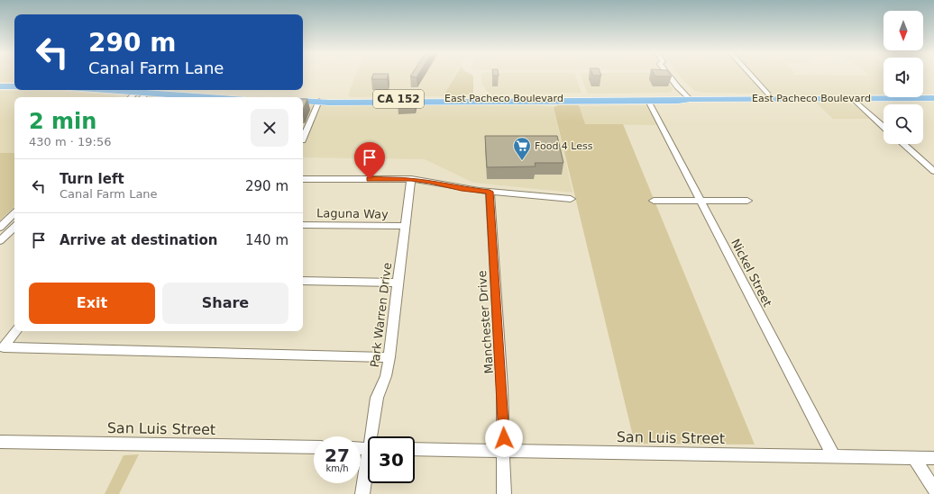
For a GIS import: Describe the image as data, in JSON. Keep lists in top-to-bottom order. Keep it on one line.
{"streets":{"highway":["East Pacheco Boulevard","CA 152"],"street":["Laguna Way","Nickel Street","Park Warren Drive","Manchester Drive","San Luis Street"]},"crossings":[["East Pacheco Boulevard","Nickel Street"],["Laguna Way","Park Warren Drive"],["Nickel Street","San Luis Street"],["Manchester Drive","San Luis Street"]],"places":{"supermarket":["Food 4 Less"]},"north":"bottom","page":{"turn":["290 m","Canal Farm Lane"],"heading":["2 min","430 m · 19:56"],"list":[{"name":"Turn left","note":"Canal Farm Lane","value":"290 m"},{"name":"Arrive at destination","value":"140 m"}],"buttons":["Exit","Share"],"speed":"27 km/h","limit":"30"}}
